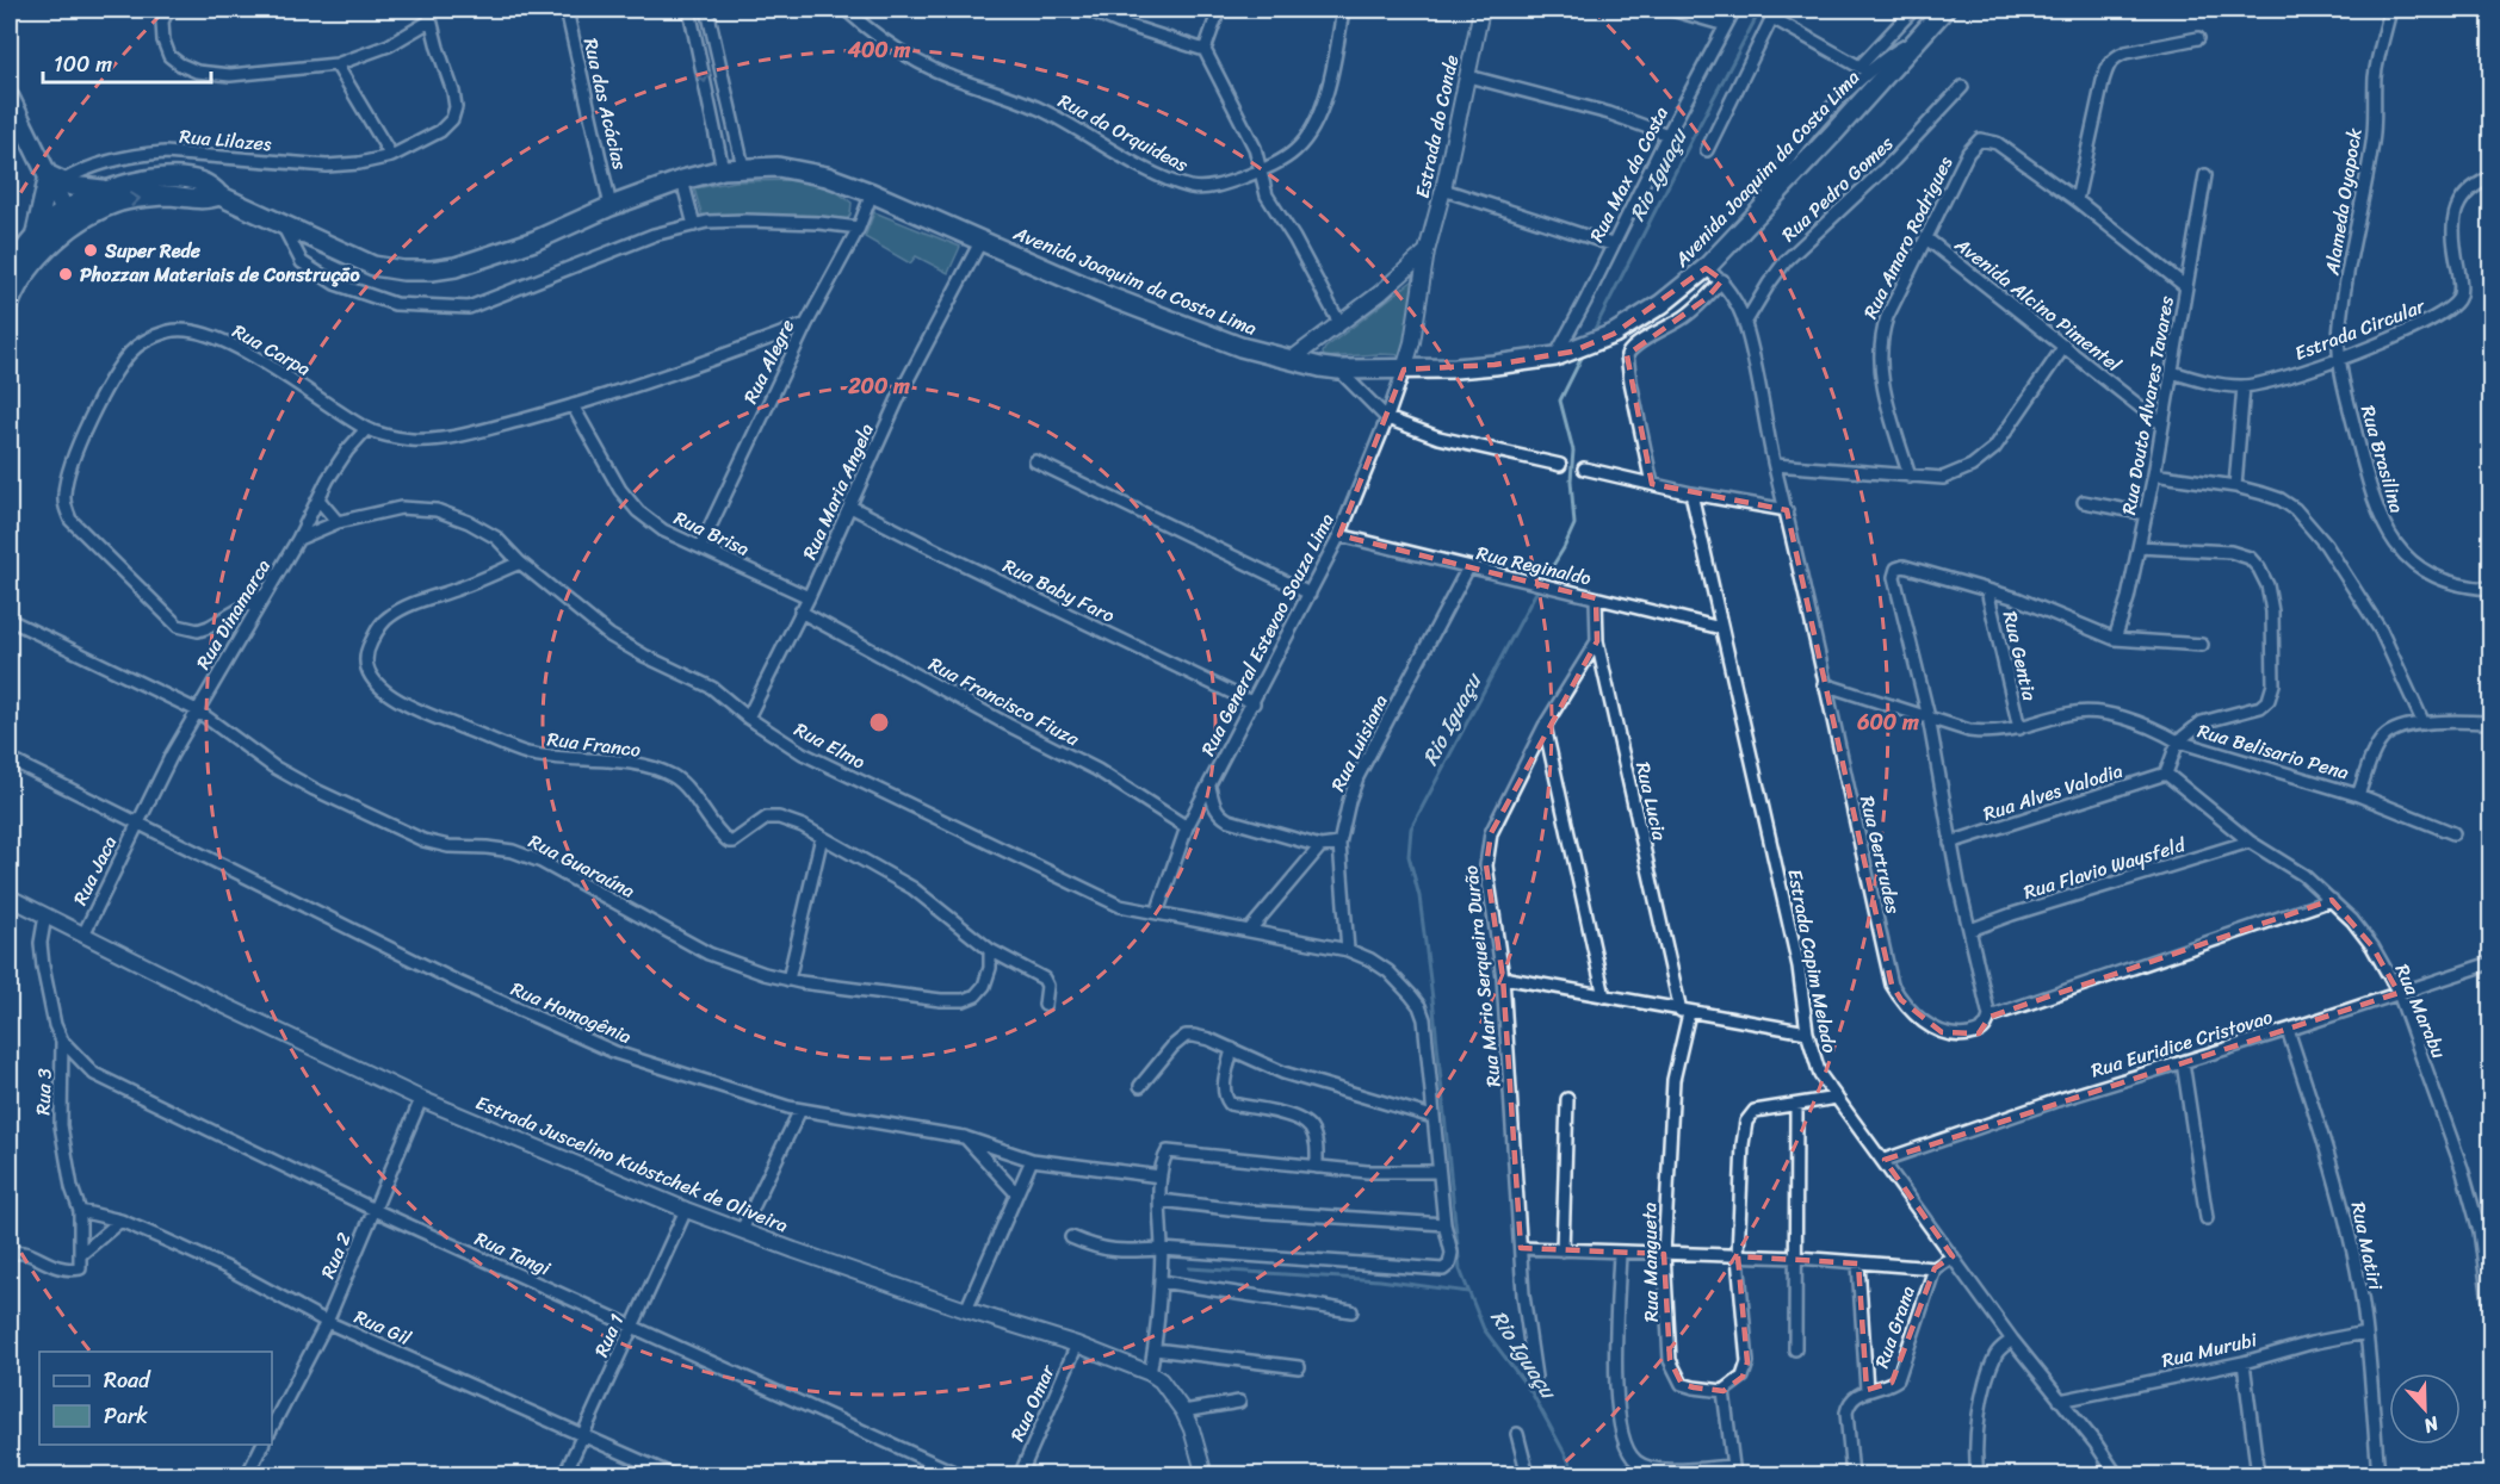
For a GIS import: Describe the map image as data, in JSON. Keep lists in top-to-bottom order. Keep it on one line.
{"streets":{"main road":["Avenida Joaquim da Costa Lima"],"street":["Rua das Acácias","Estrada do Conde","Rua da Orquideas","Rua Lilazes","Rua Max da Costa","Rua Pedro Gomes","Alameda Oyapock","Rua Amaro Rodrigues","Avenida Alcino Pimentel","Estrada Circular","Rua Carpa","Rua Alegre","Rua Douto Alvares Tavares","Rua Brasilina","Rua Maria Angela","Rua Brisa","Rua Reginaldo","Rua Baby Faro","Rua Dinamarca","Rua General Estevao Souza Lima","Rua Gentia","Rua Francisco Fiuza","Rua Luisiana","Rua Franco","Rua Elmo","Rua Belisario Pena","Rua Alves Valodia","Rua Lucia","Rua Gertrudes","Rua Guaraúna","Rua Flavio Waysfeld","Rua Jaca","Estrada Capim Melado","Rua Mario Serqueira Durão","Rua Marabu","Rua Homogênia","Rua Euridice Cristovao","Rua 3","Estrada Juscelino Kubstchek de Oliveira","Rua Matiri","Rua Tangi","Rua 2","Rua Mangueta","Rua Gil","Rua Grana","Rua 1","Rua Murubi","Rua Omar"]},"crossings":[["Rua das Acácias","Avenida Joaquim da Costa Lima"],["Estrada do Conde","Avenida Joaquim da Costa Lima"],["Estrada do Conde","Rua General Estevao Souza Lima"],["Avenida Joaquim da Costa Lima","Rua Max da Costa"],["Avenida Joaquim da Costa Lima","Rua Alegre"],["Avenida Joaquim da Costa Lima","Rua Maria Angela"],["Avenida Joaquim da Costa Lima","Rua General Estevao Souza Lima"],["Avenida Joaquim da Costa Lima","Rua Gertrudes"],["Rua Pedro Gomes","Rua Gertrudes"],["Alameda Oyapock","Estrada Circular"],["Alameda Oyapock","Rua Brasilina"],["Rua Amaro Rodrigues","Avenida Alcino Pimentel"],["Rua Amaro Rodrigues","Rua Douto Alvares Tavares"],["Avenida Alcino Pimentel","Rua Douto Alvares Tavares"],["Estrada Circular","Rua Douto Alvares Tavares"],["Estrada Circular","Rua Brasilina"],["Rua Carpa","Rua Alegre"],["Rua Carpa","Rua Brisa"],["Rua Carpa","Rua Dinamarca"],["Rua Alegre","Rua Brisa"],["Rua Maria Angela","Rua Brisa"],["Rua Maria Angela","Rua Baby Faro"],["Rua Maria Angela","Rua Francisco Fiuza"],["Rua Maria Angela","Rua Elmo"],["Rua Reginaldo","Rua General Estevao Souza Lima"],["Rua Reginaldo","Rua Luisiana"],["Rua Reginaldo","Rua Lucia"],["Rua Reginaldo","Estrada Capim Melado"],["Rua Baby Faro","Rua General Estevao Souza Lima"],["Rua Dinamarca","Rua Elmo"],["Rua Dinamarca","Rua Guaraúna"],["Rua Dinamarca","Rua Jaca"],["Rua Dinamarca","Rua Homogênia"],["Rua General Estevao Souza Lima","Rua Francisco Fiuza"],["Rua General Estevao Souza Lima","Rua Elmo"],["Rua Gentia","Rua Belisario Pena"],["Rua Luisiana","Rua Elmo"],["Rua Franco","Rua Elmo"],["Rua Franco","Rua Guaraúna"],["Rua Belisario Pena","Rua Gertrudes"],["Rua Alves Valodia","Rua Marabu"],["Rua Lucia","Rua Mario Serqueira Durão"],["Rua Lucia","Rua Mangueta"],["Rua Gertrudes","Rua Marabu"],["Rua Flavio Waysfeld","Rua Marabu"],["Rua Jaca","Rua Homogênia"],["Rua Jaca","Estrada Juscelino Kubstchek de Oliveira"],["Estrada Capim Melado","Rua Euridice Cristovao"],["Estrada Capim Melado","Rua Grana"],["Estrada Capim Melado","Rua Murubi"],["Rua Marabu","Rua Euridice Cristovao"],["Rua Euridice Cristovao","Rua Matiri"],["Rua 3","Estrada Juscelino Kubstchek de Oliveira"],["Rua 3","Rua Tangi"],["Rua 3","Rua Gil"],["Estrada Juscelino Kubstchek de Oliveira","Rua 2"],["Estrada Juscelino Kubstchek de Oliveira","Rua 1"],["Estrada Juscelino Kubstchek de Oliveira","Rua Omar"],["Rua Matiri","Rua Murubi"],["Rua Tangi","Rua 2"],["Rua Tangi","Rua 1"],["Rua 2","Rua Gil"],["Rua Gil","Rua 1"]],"water":["Rio Iguaçu"],"places":["Super Rede","Phozzan Materiais de Construção"],"legend":["Road","Park"],"scale_bar":"100 m","north":"bottom","rings":["400 m","200 m","600 m"]}
